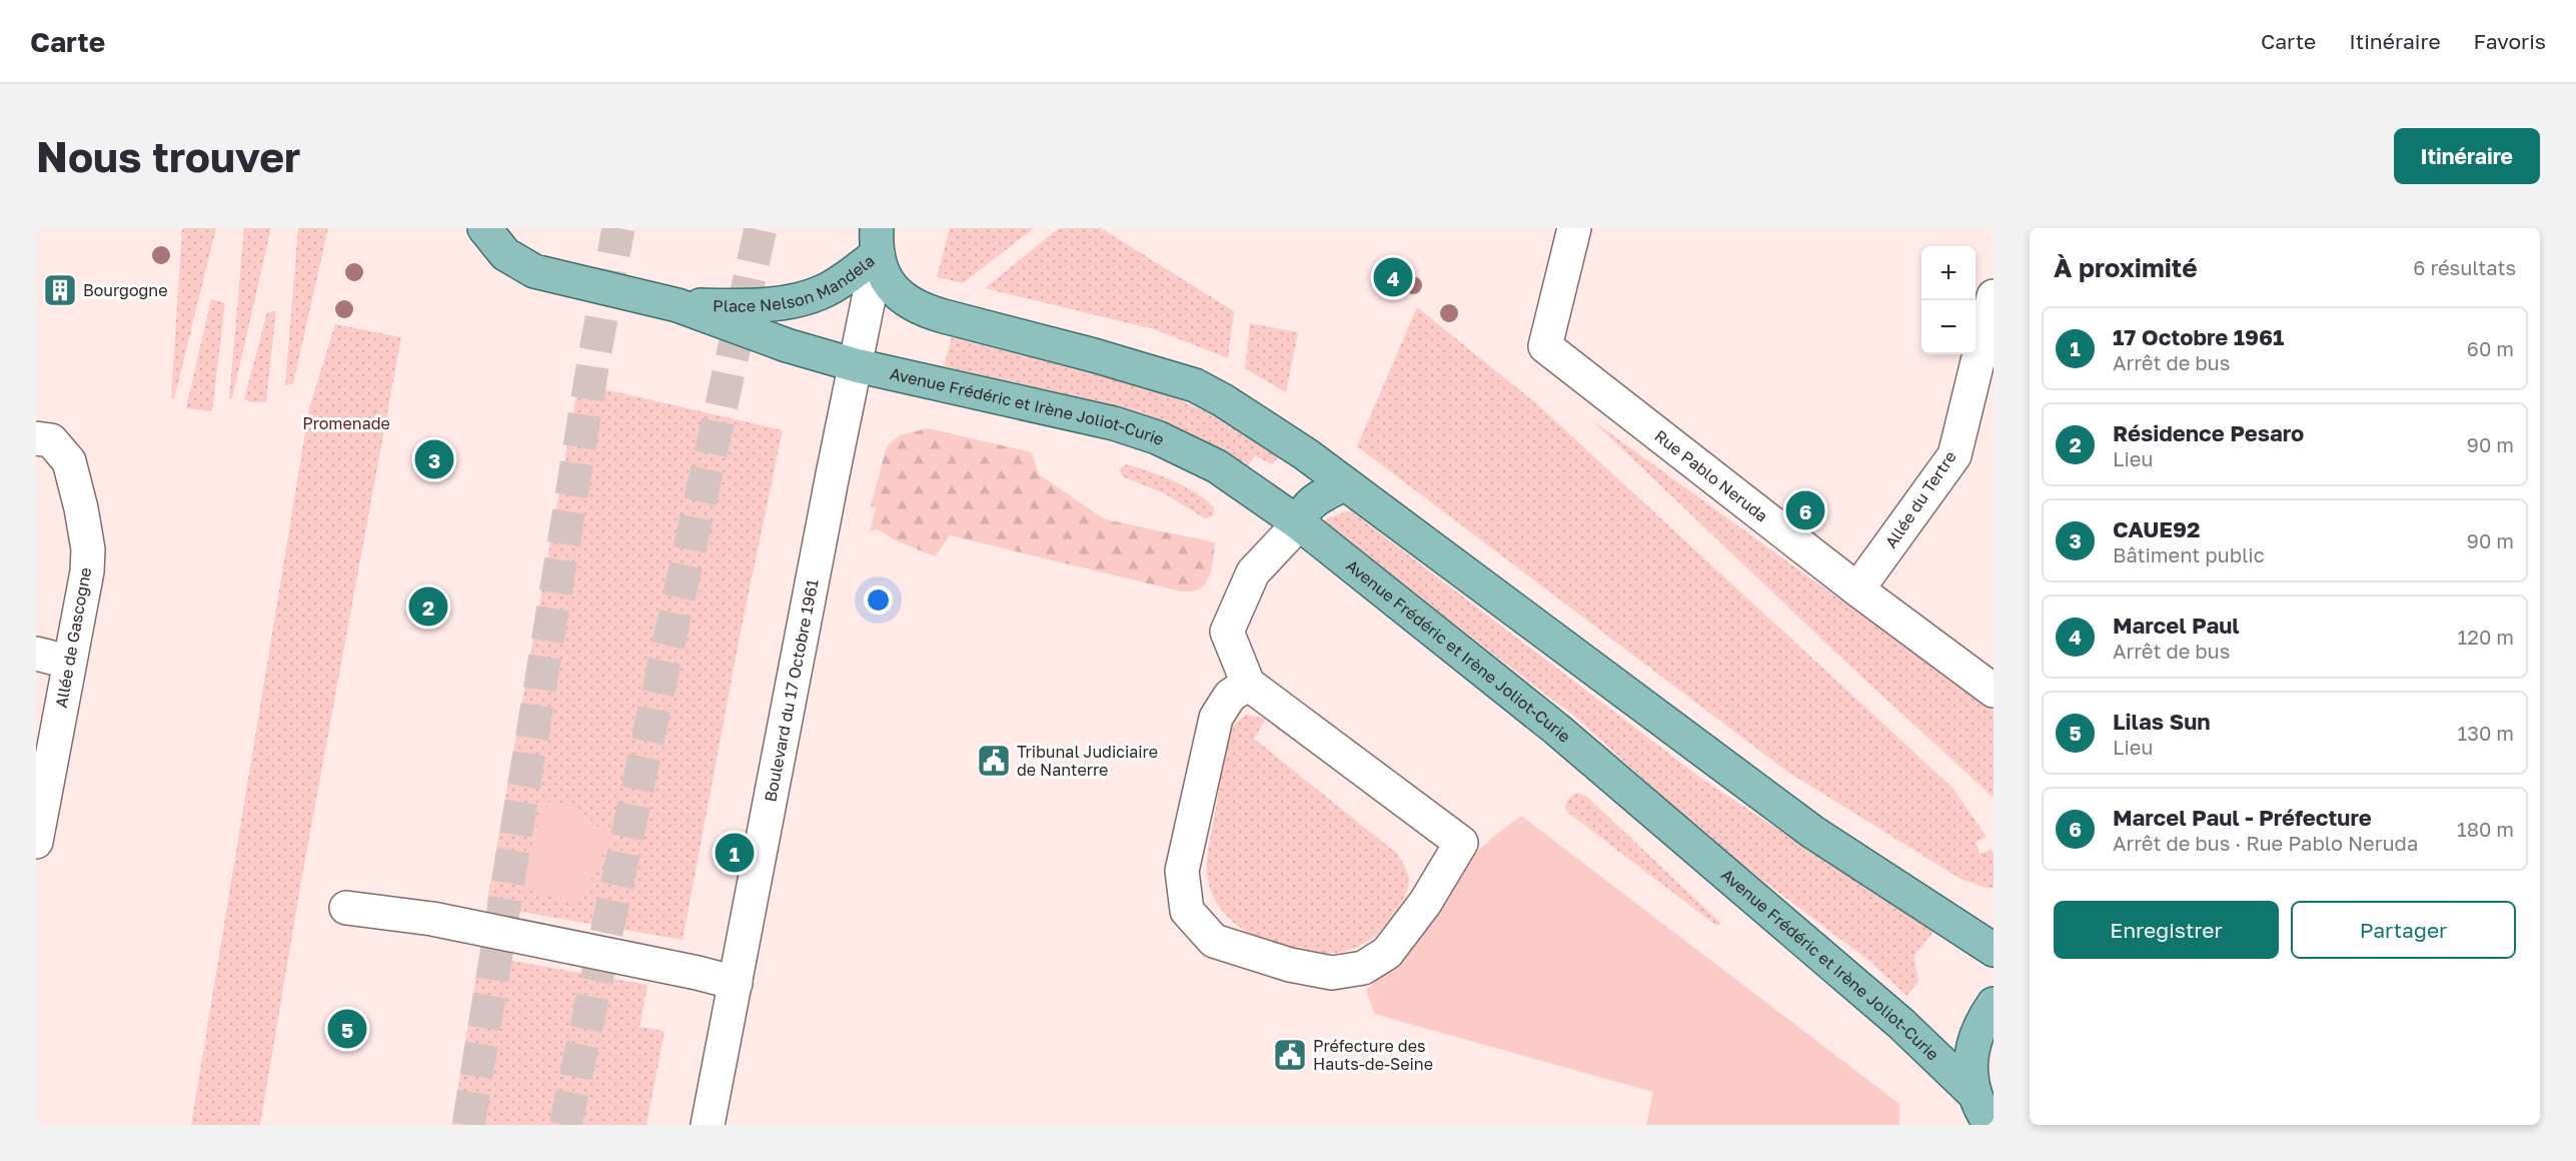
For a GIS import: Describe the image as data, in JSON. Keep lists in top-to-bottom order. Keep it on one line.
{"streets":{"main road":["Place Nelson Mandela","Avenue Frédéric et Irène Joliot-Curie"],"street":["Rue Pablo Neruda","Allée du Tertre","Allée de Gascogne","Boulevard du 17 Octobre 1961"]},"crossings":[["Place Nelson Mandela","Avenue Frédéric et Irène Joliot-Curie"],["Place Nelson Mandela","Boulevard du 17 Octobre 1961"],["Avenue Frédéric et Irène Joliot-Curie","Boulevard du 17 Octobre 1961"],["Rue Pablo Neruda","Allée du Tertre"]],"parks":["Promenade"],"places":{"building":["Bourgogne"],"public building":["Tribunal Judiciaire de Nanterre","Préfecture des Hauts-de-Seine"]},"page":{"header":"Carte","nav":["Carte","Itinéraire","Favoris"],"buttons":["Itinéraire",["Enregistrer","Partager"]],"title":"Nous trouver","heading":["À proximité","6 résultats"],"map_buttons":["+","−"],"pins":["4","3","6","2","1","5"],"list":[{"mark":"1","name":"17 Octobre 1961","note":"Arrêt de bus","value":"60 m"},{"mark":"2","name":"Résidence Pesaro","note":"Lieu","value":"90 m"},{"mark":"3","name":"CAUE92","note":"Bâtiment public","value":"90 m"},{"mark":"4","name":"Marcel Paul","note":"Arrêt de bus","value":"120 m"},{"mark":"5","name":"Lilas Sun","note":"Lieu","value":"130 m"},{"mark":"6","name":"Marcel Paul - Préfecture","note":"Arrêt de bus · Rue Pablo Neruda","value":"180 m"}]}}
